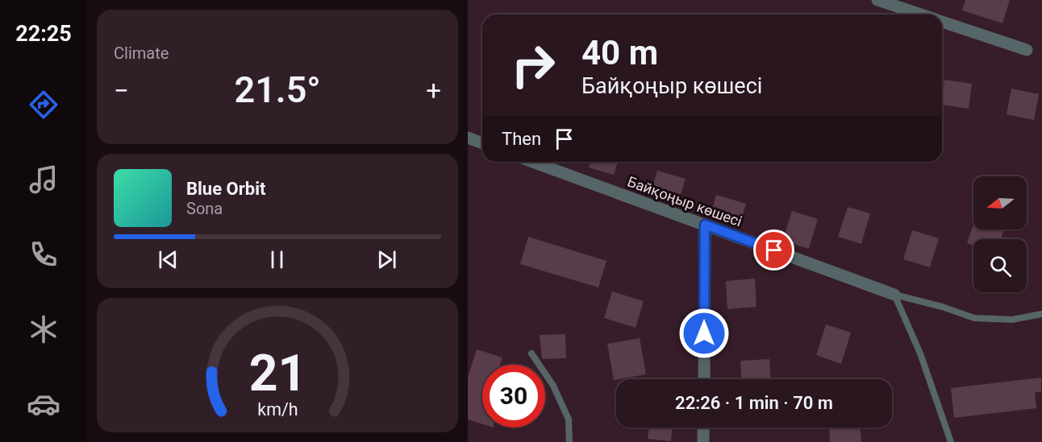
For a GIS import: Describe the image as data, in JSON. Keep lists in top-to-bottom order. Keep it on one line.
{"streets":{"street":["Байқоңыр көшесі"]},"north":"left","page":{"tabs":"22:25","tile":"Climate","turn":["40 m","Байқоңыр көшесі"],"heat":["−","21.5°","+"],"then":"Then","song":["Blue Orbit","Sona"],"limit":"30","trip":"22:26 · 1 min · 70 m","gauge":["21","km/h"]}}
